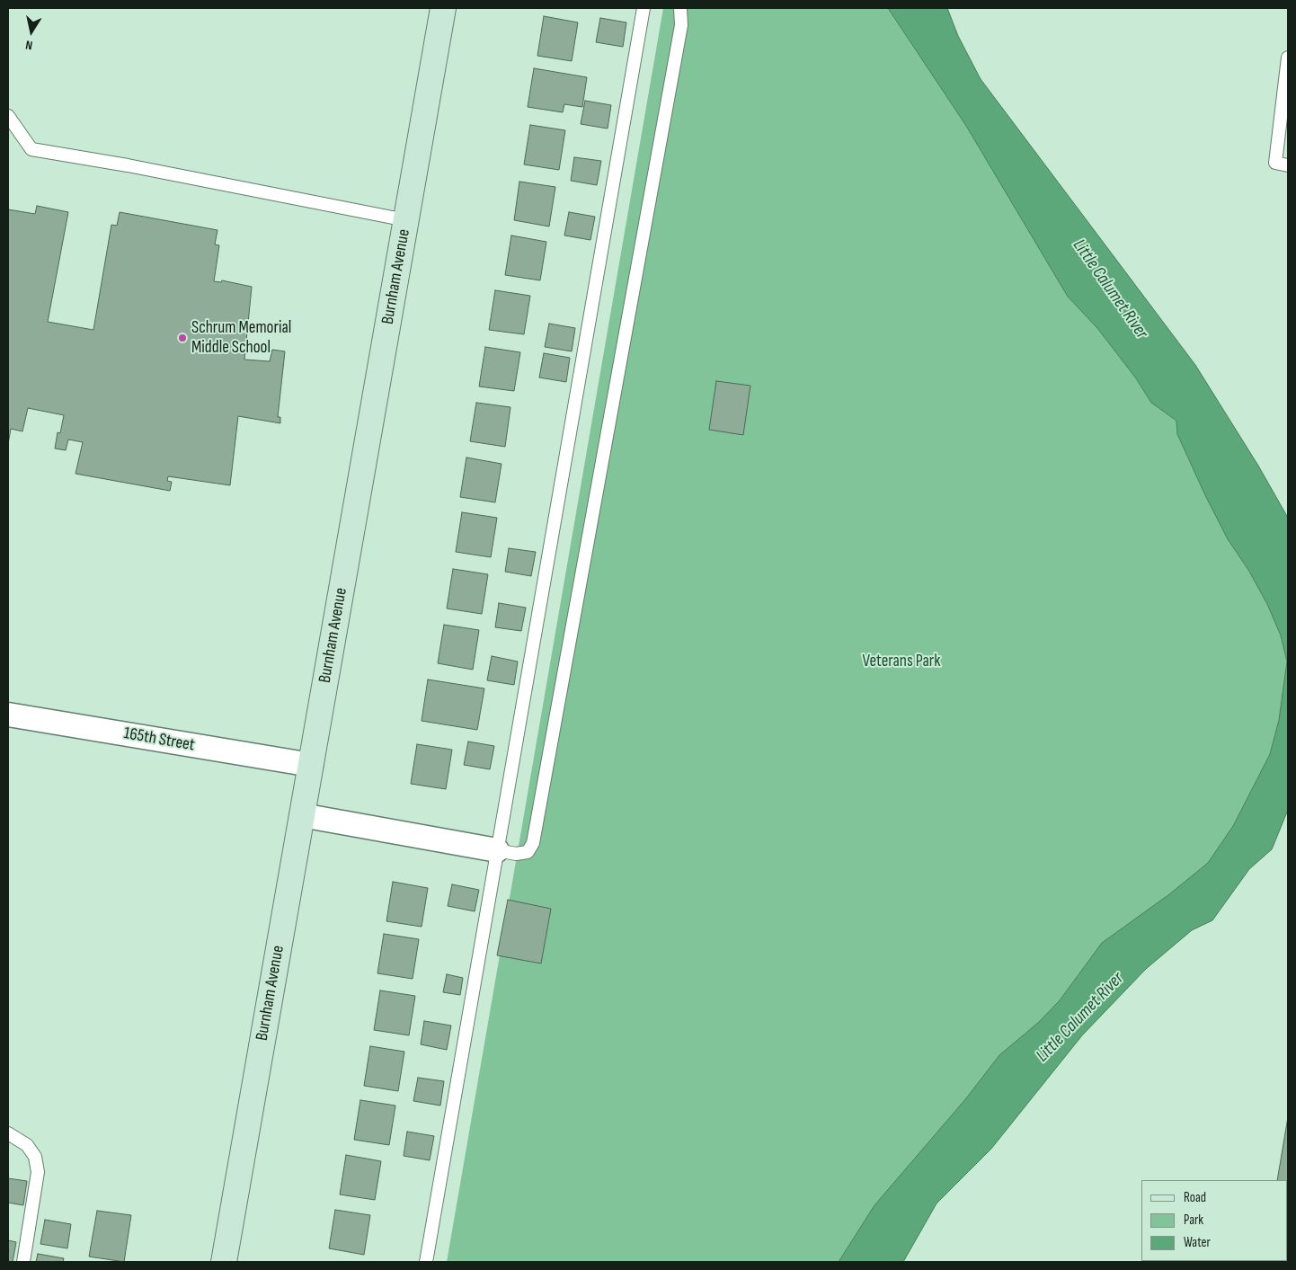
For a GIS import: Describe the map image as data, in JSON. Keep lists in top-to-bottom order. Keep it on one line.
{"streets":{"main road":["Burnham Avenue"],"street":["165th Street"]},"crossings":[["Burnham Avenue","165th Street"]],"water":["Little Calumet River"],"parks":["Veterans Park"],"places":["Schrum Memorial Middle School"],"legend":["Road","Park","Water"],"north":"bottom"}
